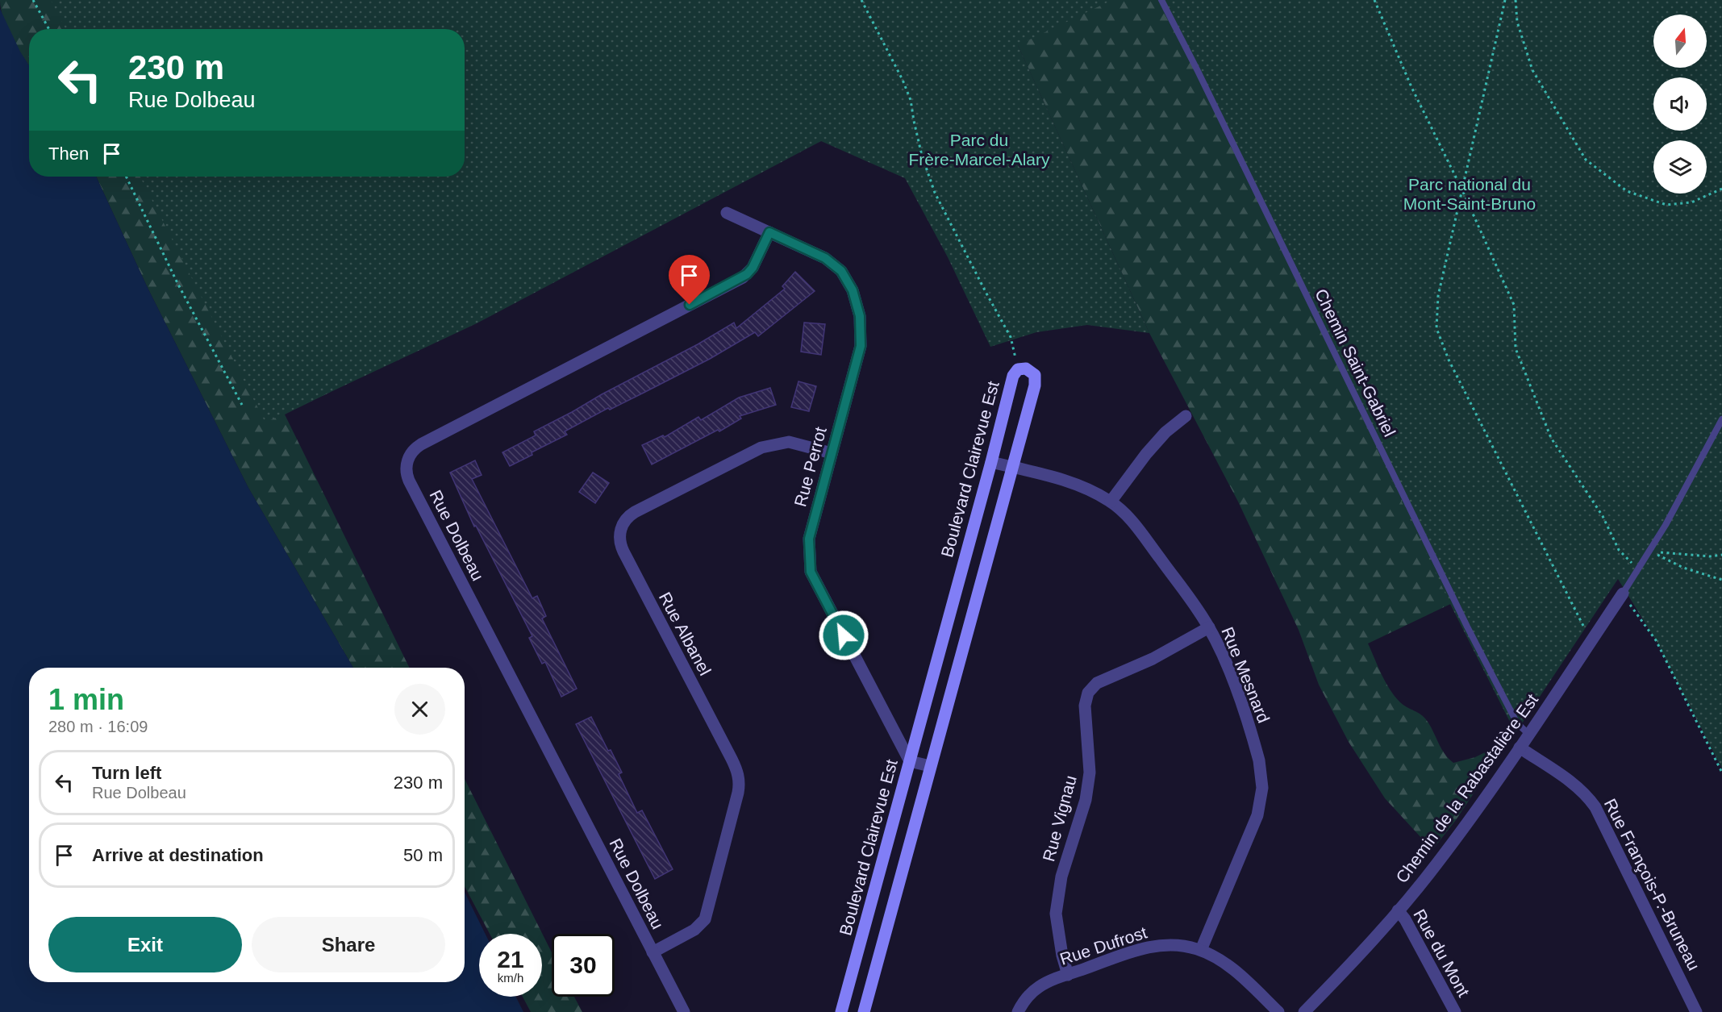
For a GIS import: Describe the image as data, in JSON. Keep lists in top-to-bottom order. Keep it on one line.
{"streets":{"street":["Rue Perrot","Boulevard Clairevue Est","Rue Dolbeau","Rue Albanel","Rue Mesnard","Chemin de la Rabastalière Est","Rue Vignau","Rue François-P.-Bruneau","Rue Dufrost","Rue du Mont"],"lane":["Chemin Saint-Gabriel"]},"crossings":[["Chemin Saint-Gabriel","Chemin de la Rabastalière Est"],["Rue Perrot","Boulevard Clairevue Est"],["Rue Perrot","Rue Dolbeau"],["Rue Perrot","Rue Albanel"],["Boulevard Clairevue Est","Rue Mesnard"],["Rue Dolbeau","Rue Albanel"],["Rue Mesnard","Rue Vignau"],["Rue Mesnard","Rue Dufrost"],["Chemin de la Rabastalière Est","Rue François-P.-Bruneau"],["Chemin de la Rabastalière Est","Rue du Mont"],["Rue Vignau","Rue Dufrost"]],"parks":["Parc du Frère-Marcel-Alary","Parc national du Mont-Saint-Bruno"],"north":"top","page":{"turn":["230 m","Rue Dolbeau"],"then":"Then","heading":["1 min","280 m · 16:09"],"list":[{"name":"Turn left","note":"Rue Dolbeau","value":"230 m"},{"name":"Arrive at destination","value":"50 m"}],"buttons":["Exit","Share"],"speed":"21 km/h","limit":"30"}}
